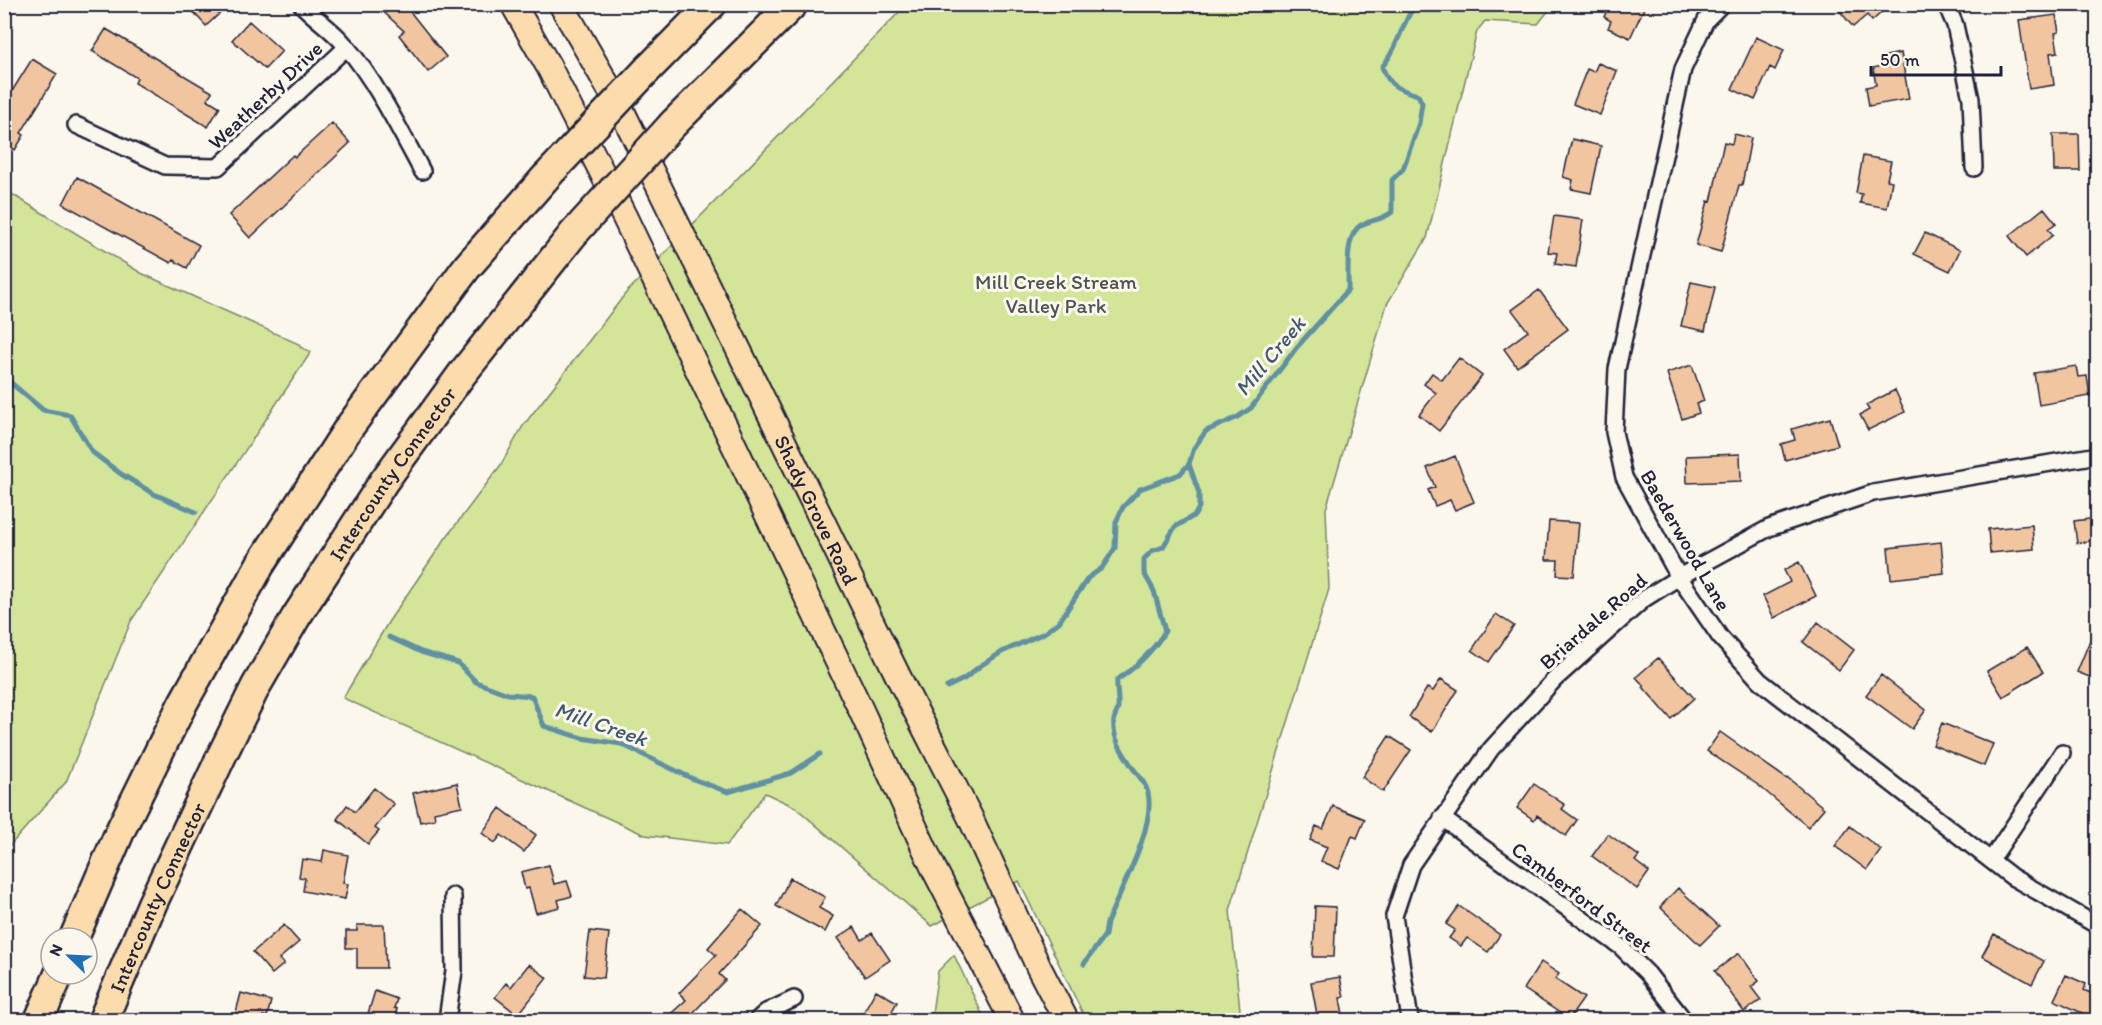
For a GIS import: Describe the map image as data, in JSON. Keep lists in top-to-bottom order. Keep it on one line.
{"streets":{"highway":["Intercounty Connector"],"main road":["Shady Grove Road"],"street":["Weatherby Drive","Baederwood Lane","Briardale Road","Camberford Street"]},"crossings":[["Baederwood Lane","Briardale Road"],["Briardale Road","Camberford Street"]],"water":["Mill Creek"],"parks":["Mill Creek Stream Valley Park"],"scale_bar":"50 m","north":"top left"}
